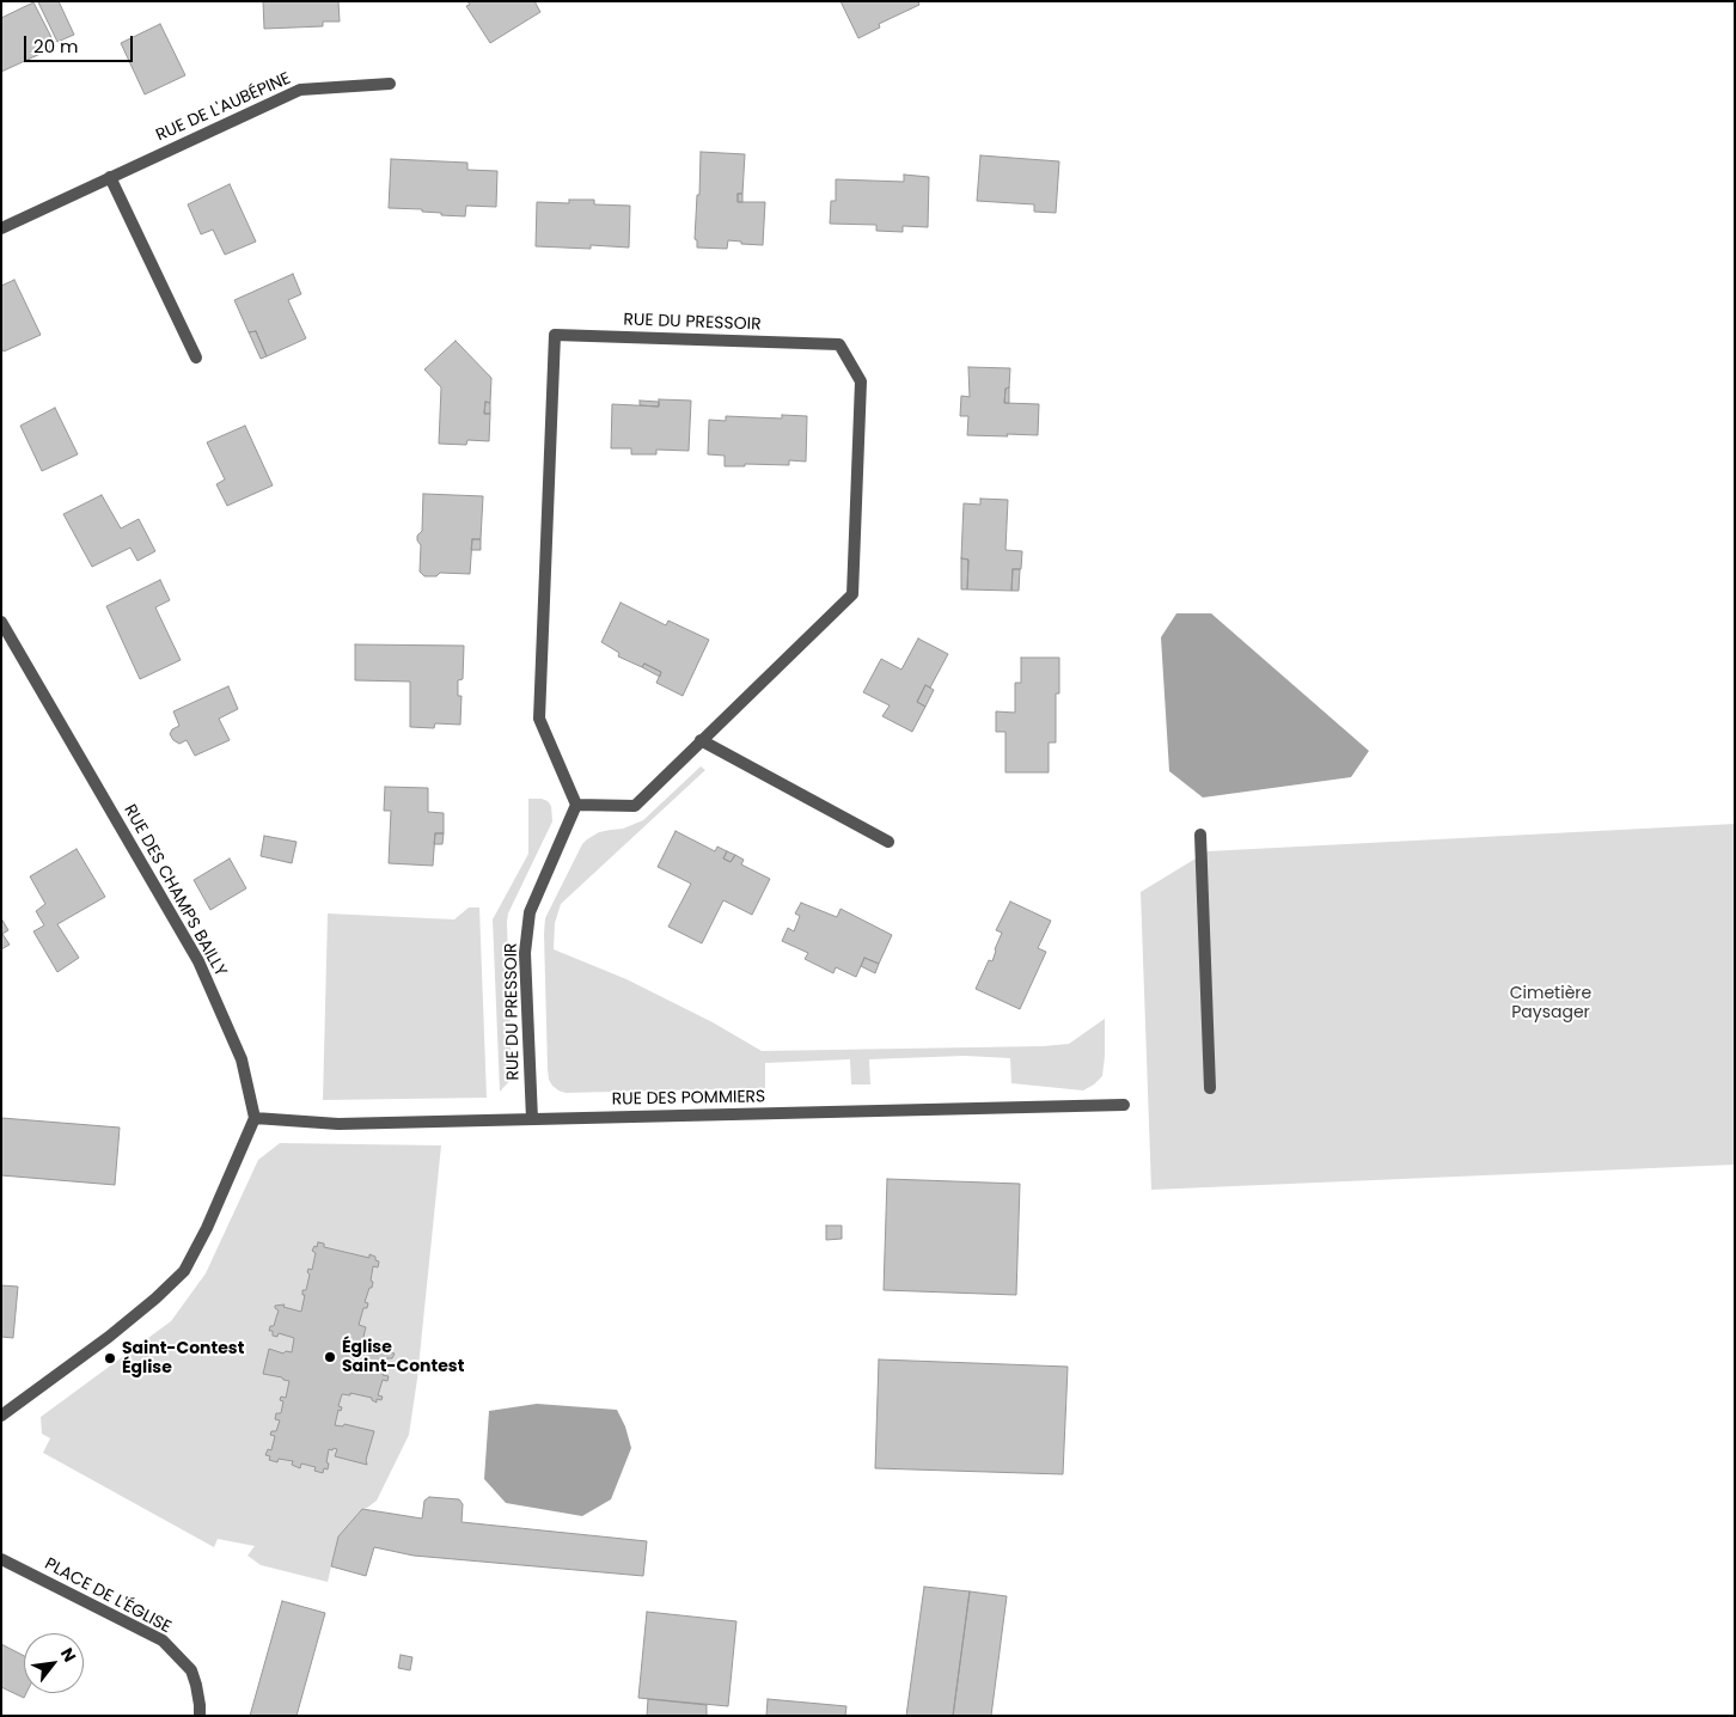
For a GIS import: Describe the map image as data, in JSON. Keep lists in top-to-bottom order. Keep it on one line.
{"streets":{"street":["RUE DE L'AUBÉPINE","RUE DU PRESSOIR","RUE DES CHAMPS BAILLY","RUE DES POMMIERS","PLACE DE L'ÉGLISE"]},"crossings":[["RUE DU PRESSOIR","RUE DES POMMIERS"],["RUE DES CHAMPS BAILLY","RUE DES POMMIERS"]],"parks":["Cimetière Paysager"],"places":["Église Saint-Contest","Saint-Contest Église"],"scale_bar":"20 m","north":"top right"}
